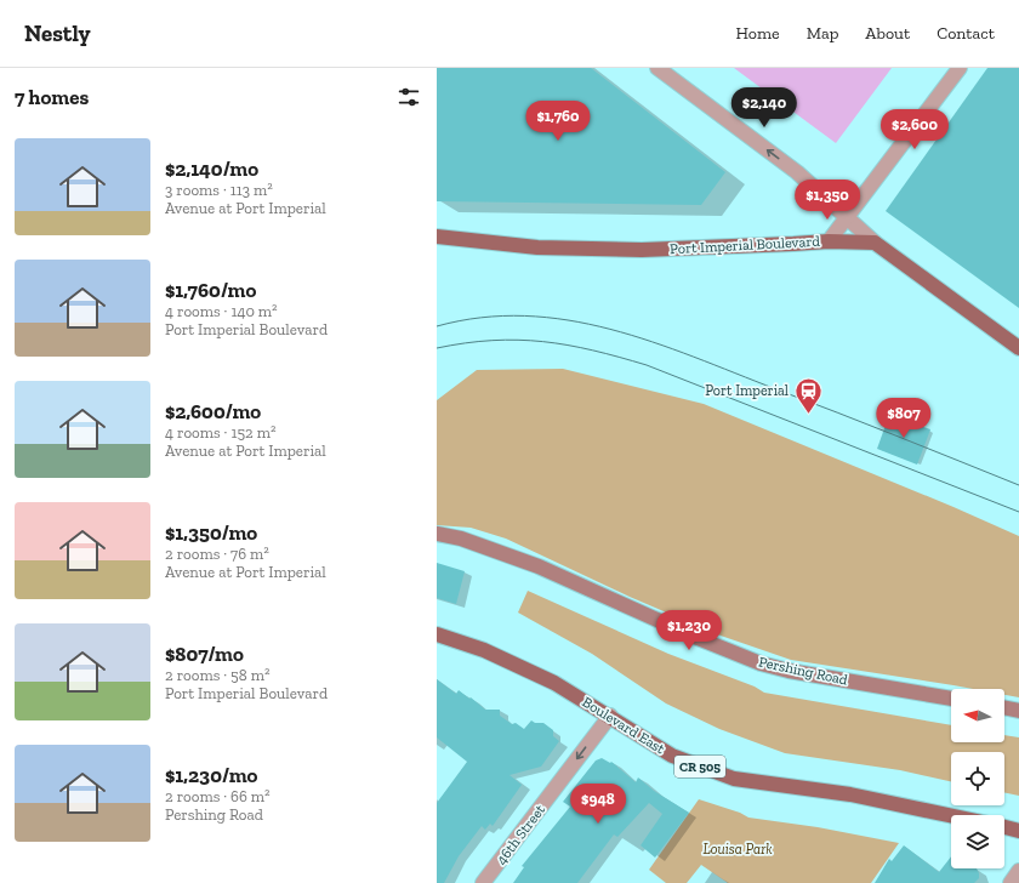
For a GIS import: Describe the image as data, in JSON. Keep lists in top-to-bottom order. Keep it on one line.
{"streets":{"main road":["Port Imperial Boulevard","Boulevard East","CR 505"],"street":["Pershing Road","46th Street"]},"crossings":[["Boulevard East","46th Street"]],"one_way":["46th Street"],"parks":["Louisa Park"],"places":{"station":["Port Imperial"]},"north":"left","page":{"header":"Nestly","nav":["Home","Map","About","Contact"],"heading":"7 homes","price":["$2,140","$1,760","$2,600","$1,350","$807","$1,230","$948"],"list":[{"name":"$2,140/mo","note":"3 rooms · 113 m² · Avenue at Port Imperial"},{"name":"$1,760/mo","note":"4 rooms · 140 m² · Port Imperial Boulevard"},{"name":"$2,600/mo","note":"4 rooms · 152 m² · Avenue at Port Imperial"},{"name":"$1,350/mo","note":"2 rooms · 76 m² · Avenue at Port Imperial"},{"name":"$807/mo","note":"2 rooms · 58 m² · Port Imperial Boulevard"},{"name":"$1,230/mo","note":"2 rooms · 66 m² · Pershing Road"}]}}
